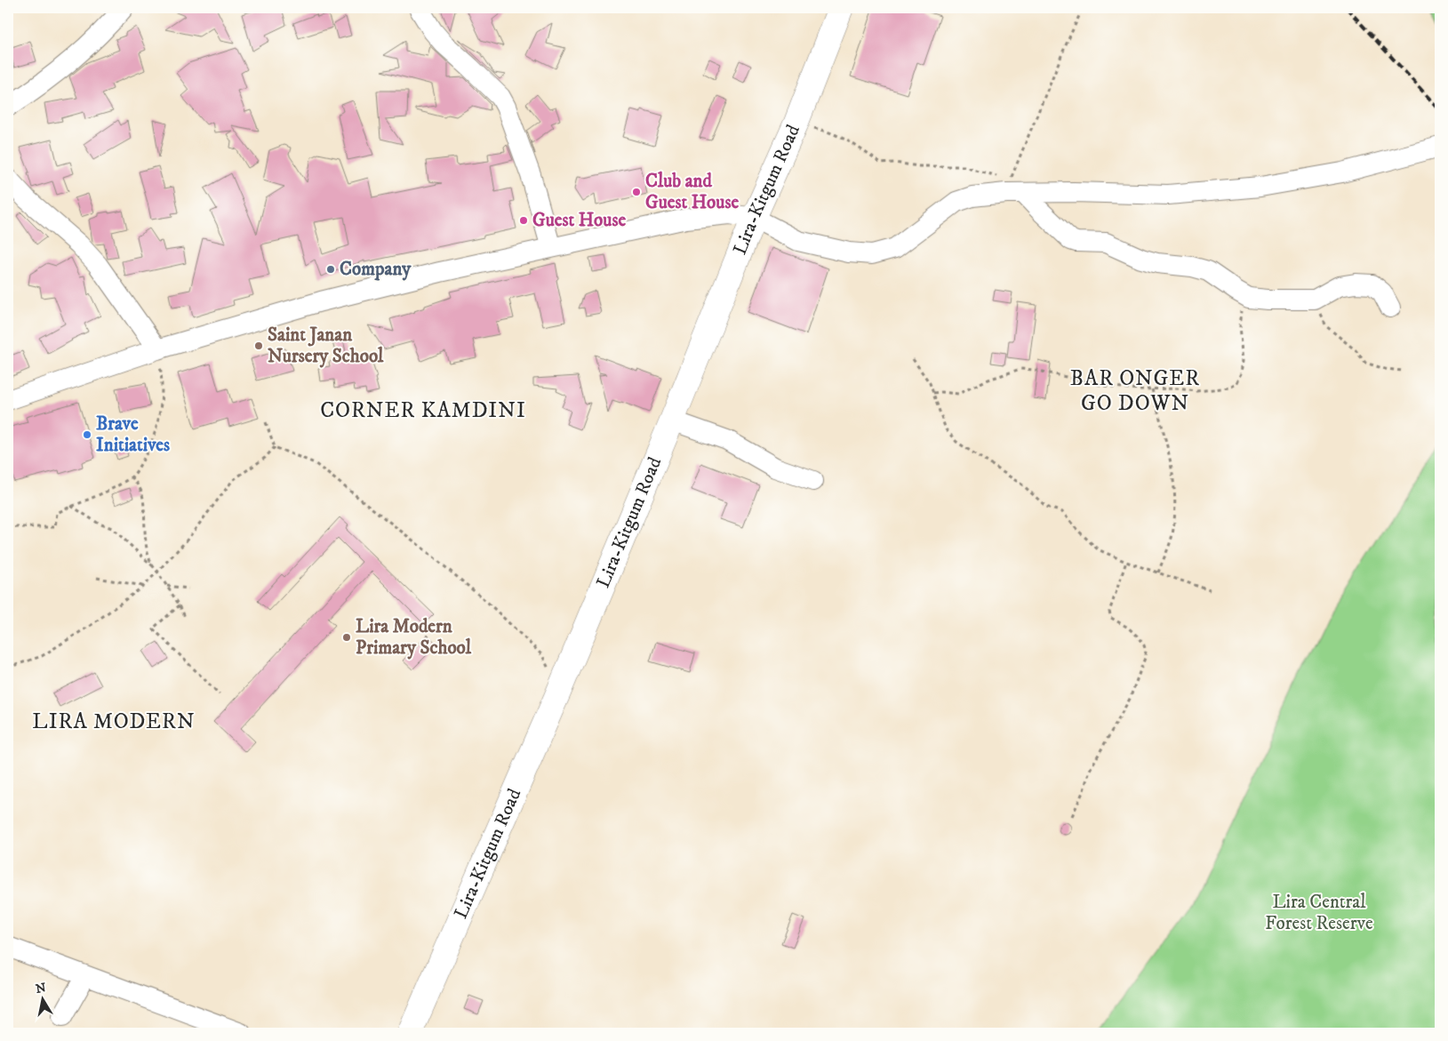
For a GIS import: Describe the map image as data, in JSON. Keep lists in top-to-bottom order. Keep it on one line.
{"streets":{"main road":["Lira-Kitgum Road"]},"districts":["BAR ONGER GO DOWN","CORNER KAMDINI","LIRA MODERN"],"parks":["Lira Central Forest Reserve"],"places":["Club and Guest House","Guest House","Company","Saint Janan Nursery School","Brave Initiatives","Lira Modern Primary School"],"north":"top"}
